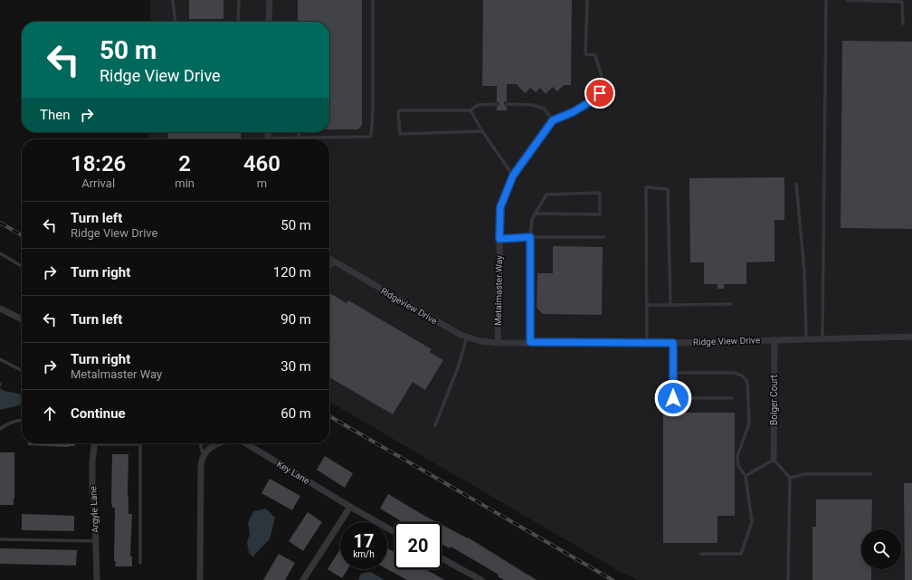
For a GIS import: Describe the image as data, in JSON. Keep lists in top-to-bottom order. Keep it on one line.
{"streets":{"street":["Metalmaster Way","Ridgeview Drive","Ridge View Drive","Bolger Court","Key Lane","Argyle Lane"]},"crossings":[["Metalmaster Way","Ridgeview Drive"],["Metalmaster Way","Ridge View Drive"],["Ridgeview Drive","Ridge View Drive"],["Ridge View Drive","Bolger Court"]],"page":{"turn":["50 m","Ridge View Drive"],"then":"Then","eta":["18:26","Arrival","2","min","460","m"],"list":[{"name":"Turn left","note":"Ridge View Drive","value":"50 m"},{"name":"Turn right","value":"120 m"},{"name":"Turn left","value":"90 m"},{"name":"Turn right","note":"Metalmaster Way","value":"30 m"},{"name":"Continue","value":"60 m"}],"speed":"17 km/h","limit":"20"}}
